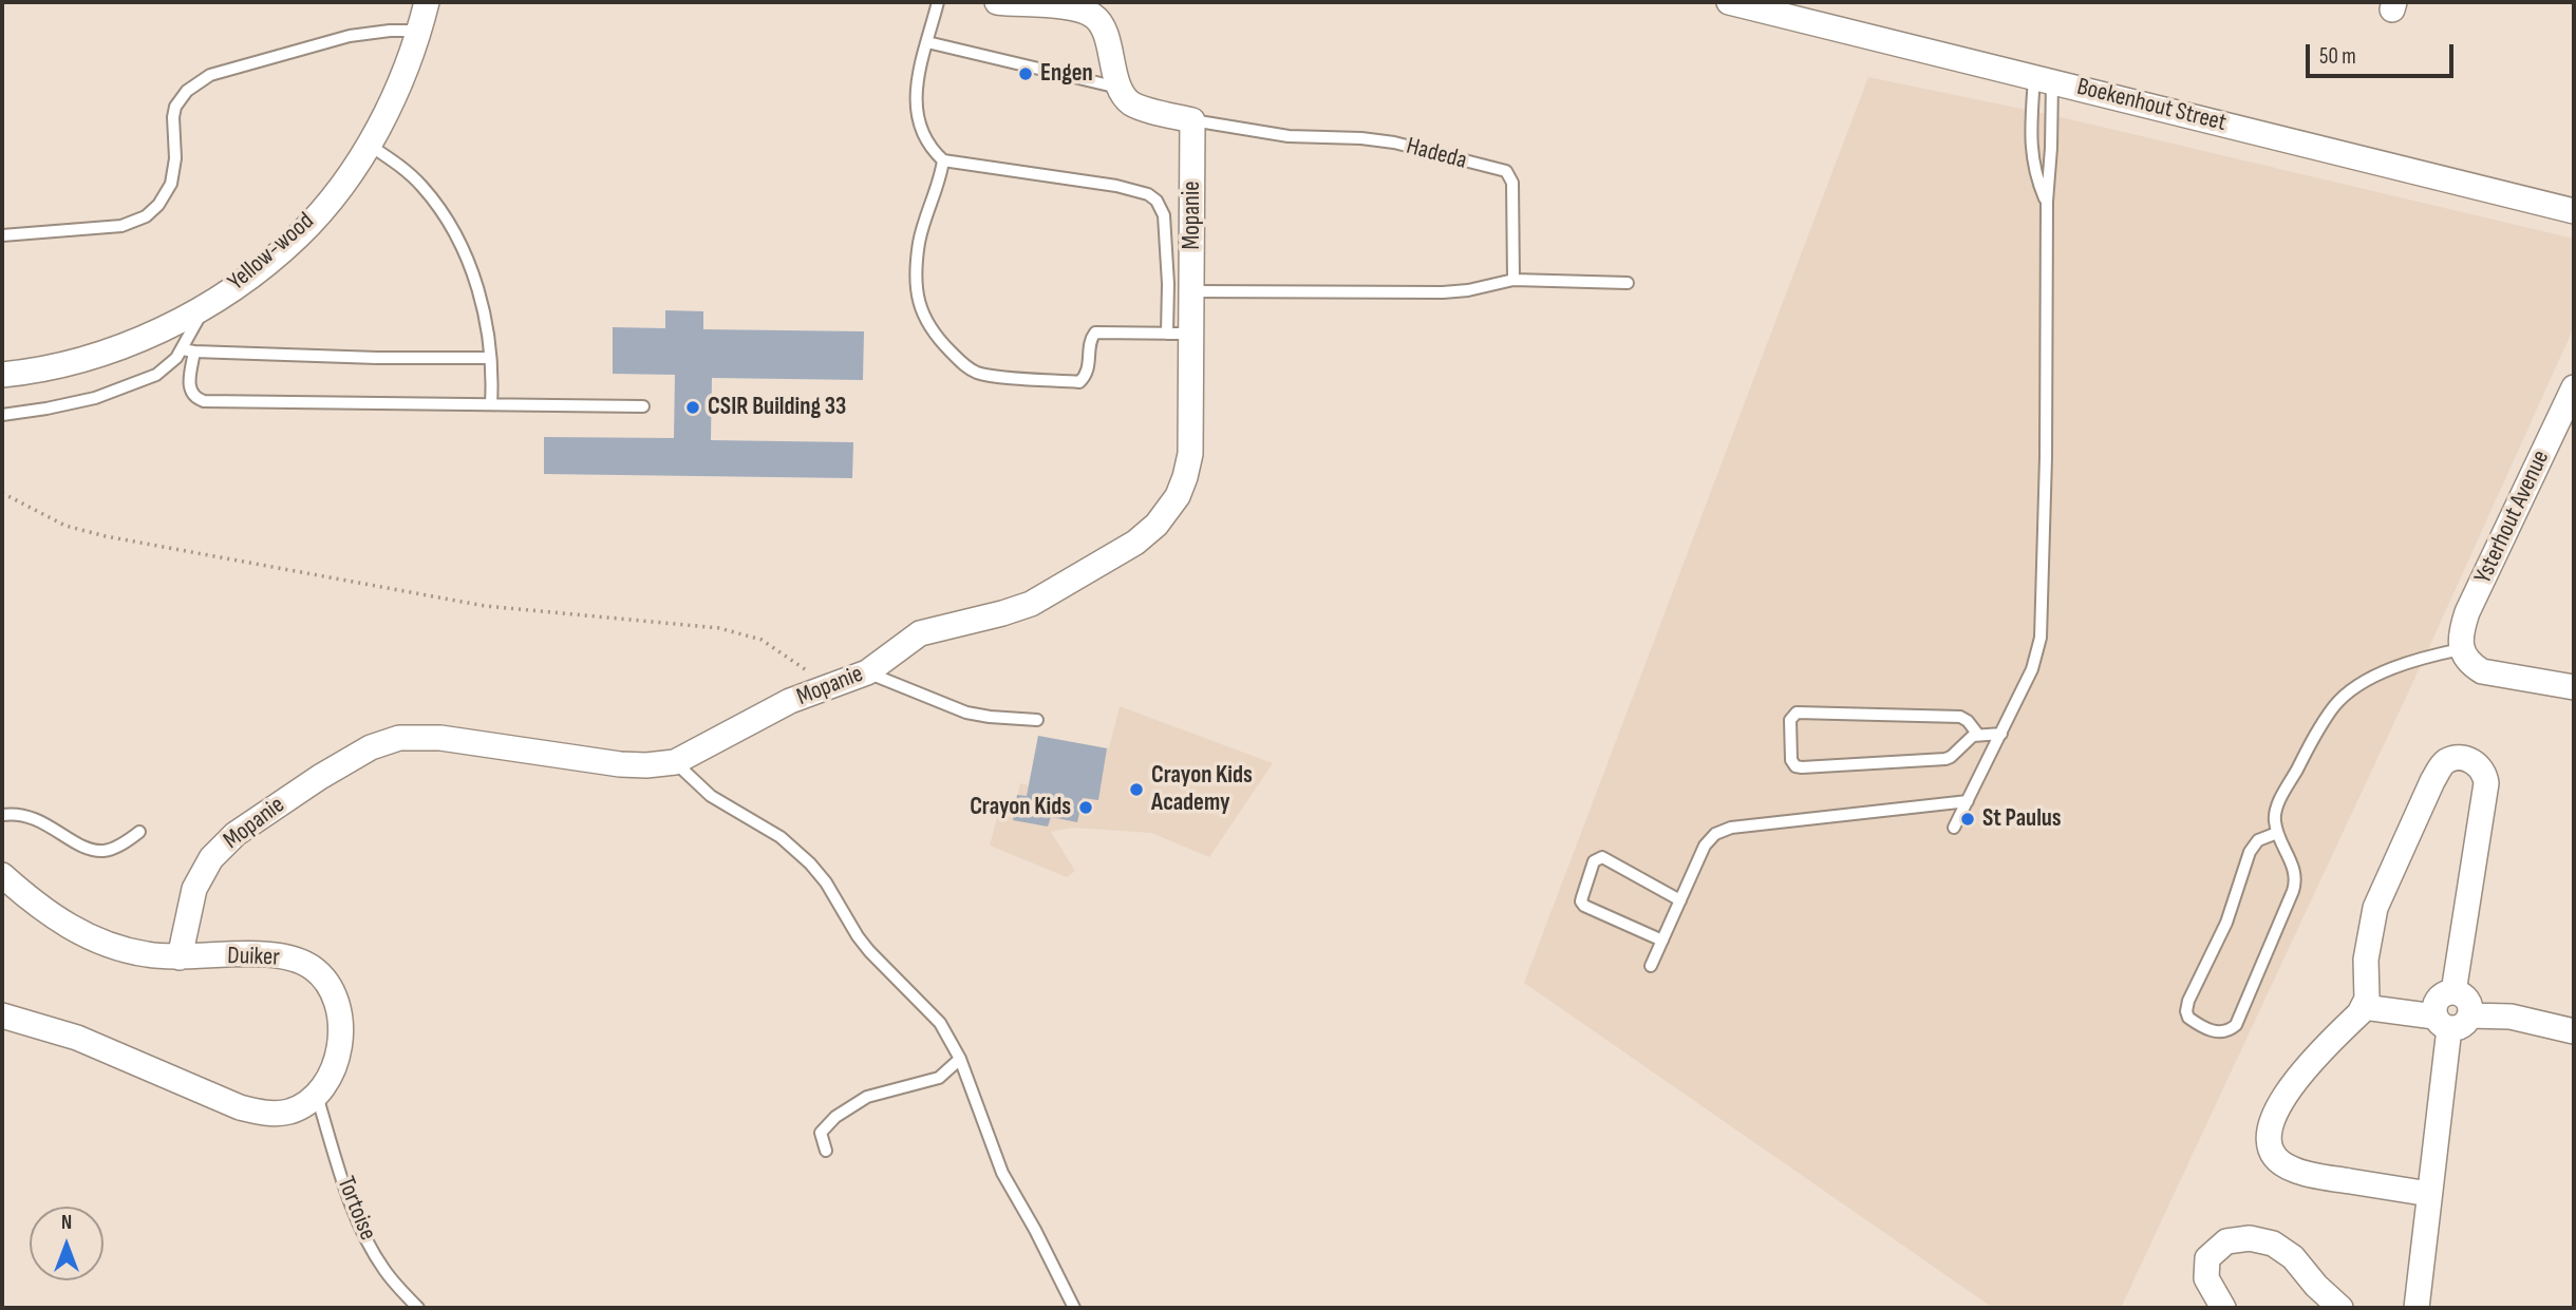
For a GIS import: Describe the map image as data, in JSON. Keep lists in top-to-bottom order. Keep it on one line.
{"streets":{"street":["Boekenhout Street","Hadeda","Mopanie","Yellow-wood","Ysterhout Avenue","Duiker"],"lane":["Tortoise"]},"crossings":[["Hadeda","Mopanie"],["Mopanie","Duiker"],["Duiker","Tortoise"]],"places":["Engen","CSIR Building 33","Crayon Kids Academy","Crayon Kids","St Paulus"],"scale_bar":"50 m","north":"top"}
